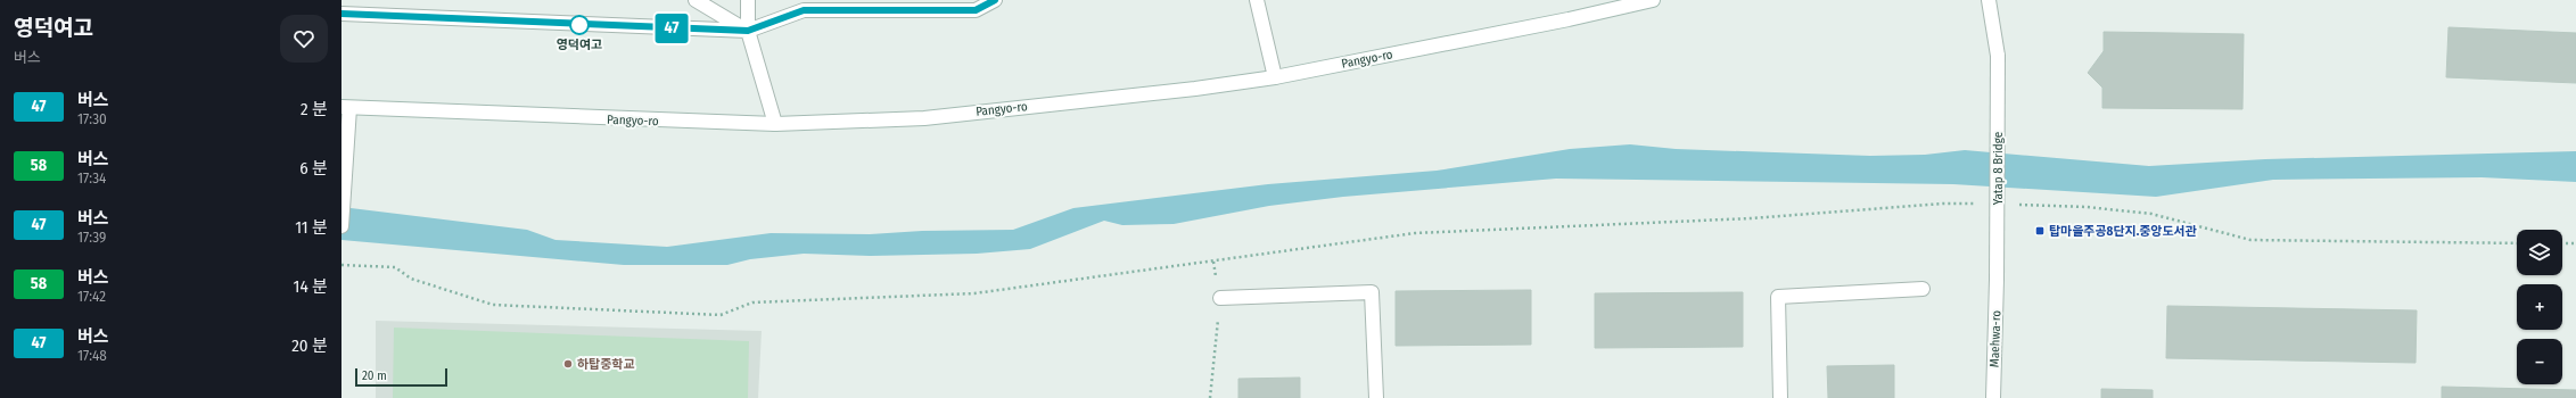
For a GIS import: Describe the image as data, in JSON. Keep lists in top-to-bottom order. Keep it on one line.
{"streets":{"main road":["Pangyo-ro","Yatap 8 Bridge","Maehwa-ro"]},"crossings":[["Yatap 8 Bridge","Maehwa-ro"]],"places":{"other":["영덕여고","하탑중학교"],"transit":["탑마을주공8단지.중앙도서관"]},"lines":["bus line 47"],"scale_bar":"20 m","page":{"heading":["영덕여고","버스"],"on_map":"47","list":[{"mark":"47","name":"버스","note":"17:30","value":"2 분"},{"mark":"58","name":"버스","note":"17:34","value":"6 분"},{"mark":"47","name":"버스","note":"17:39","value":"11 분"},{"mark":"58","name":"버스","note":"17:42","value":"14 분"},{"mark":"47","name":"버스","note":"17:48","value":"20 분"}],"map_buttons":["+","−"],"scale":"20 m"}}
